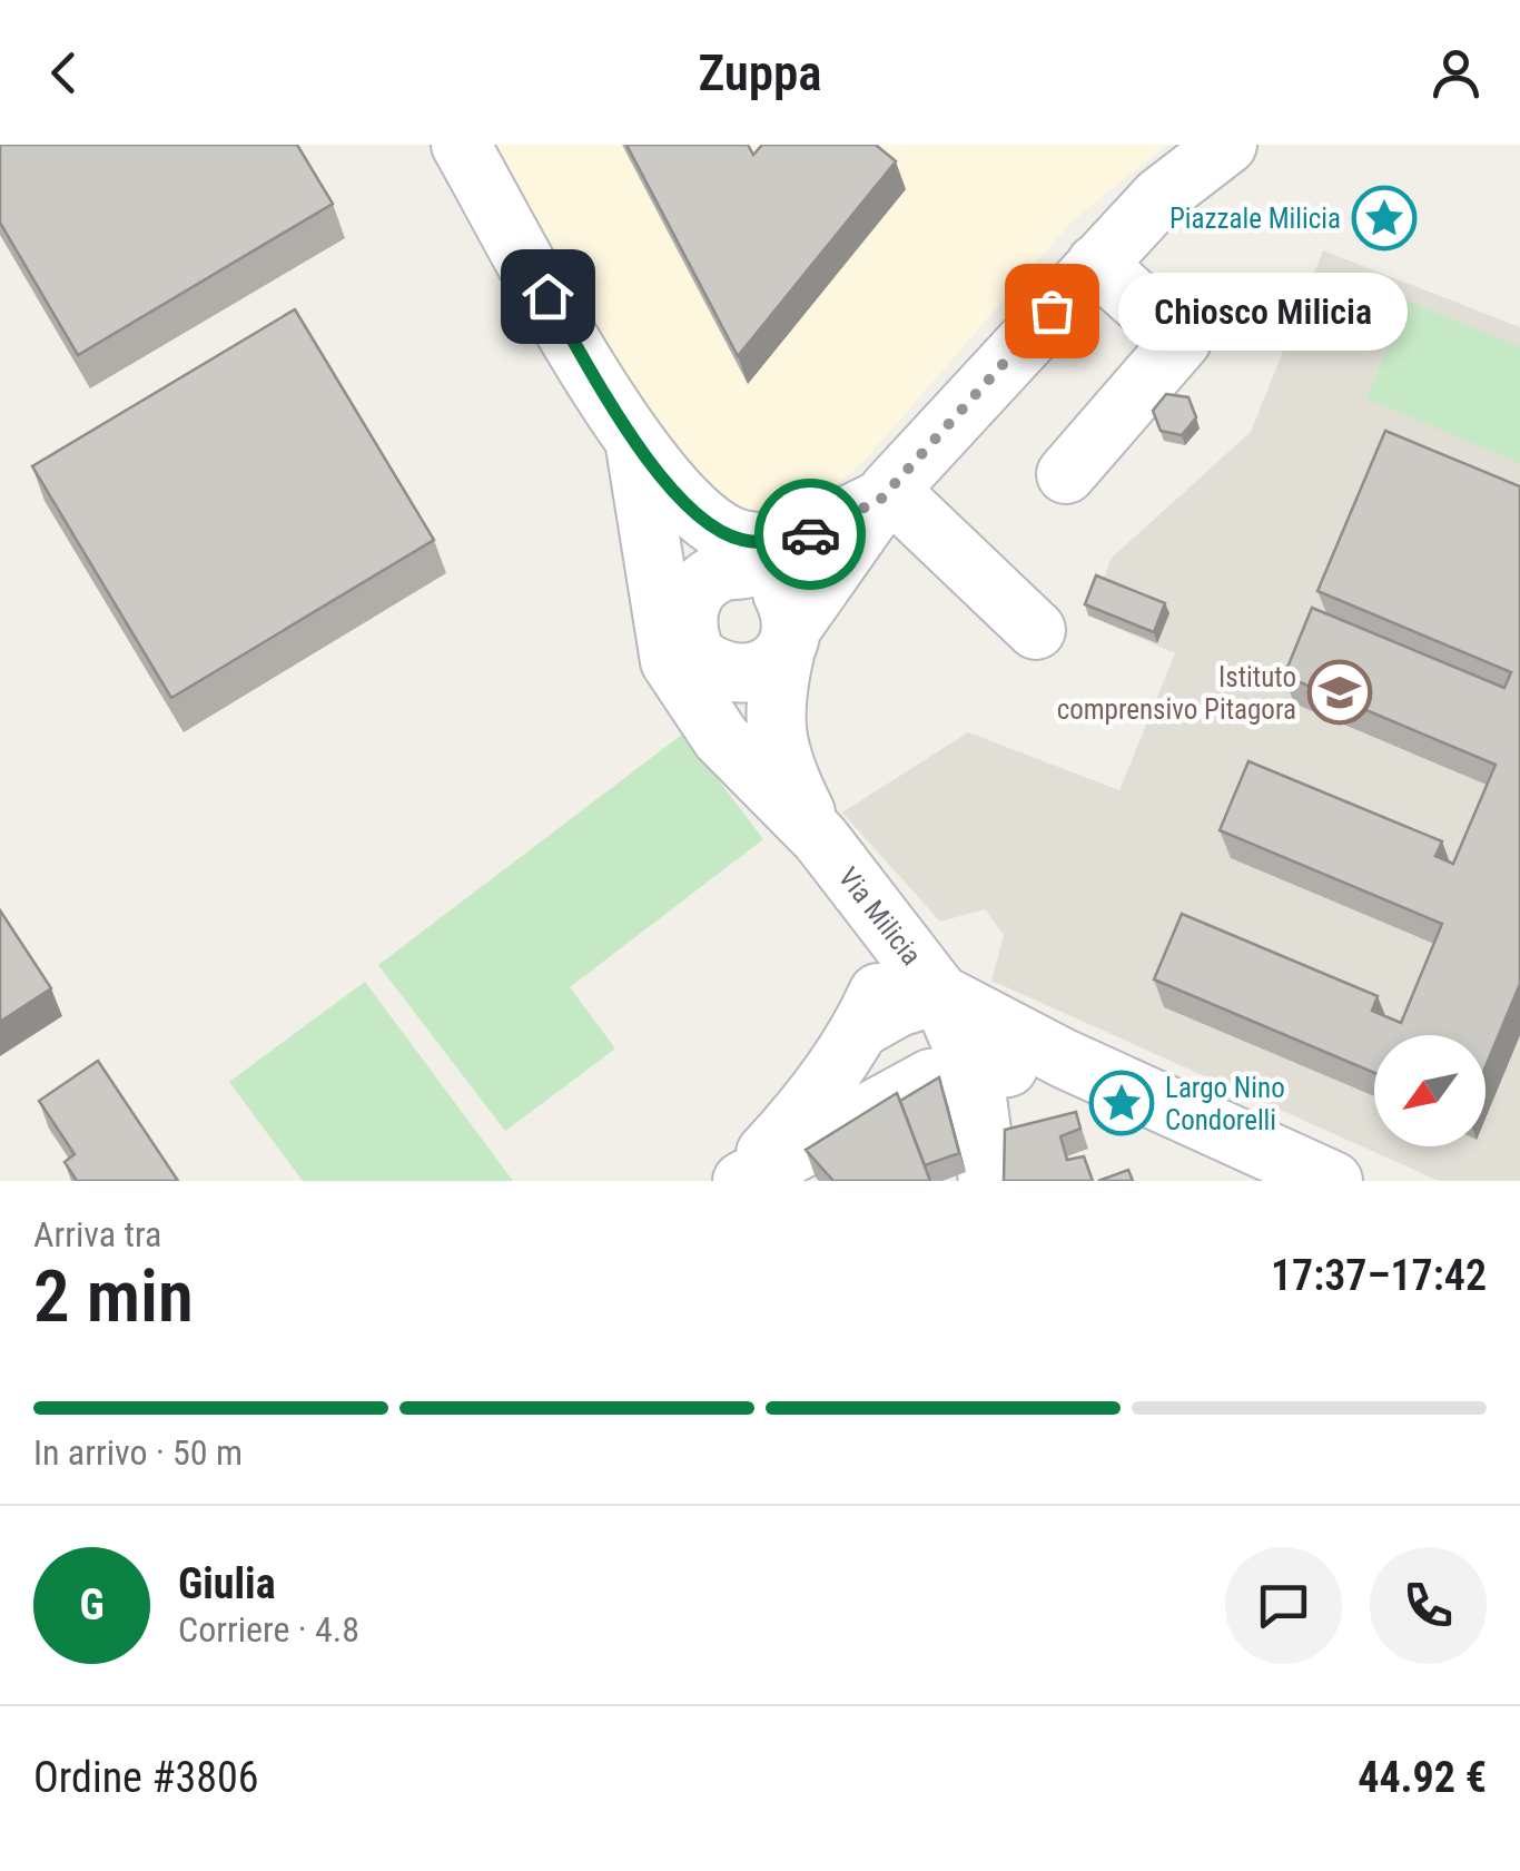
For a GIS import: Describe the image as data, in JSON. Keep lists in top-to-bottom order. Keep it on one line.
{"streets":{"street":["Via Milicia"]},"places":{"place":["Piazzale Milicia","Largo Nino Condorelli"],"other":["Chiosco Milicia"],"school or university":["Istituto comprensivo Pitagora"]},"north":"bottom left","page":{"header":"Zuppa","bubble":"Chiosco Milicia","heading":["2 min","Arriva tra","17:37–17:42"],"panel":["Giulia","Corriere · 4.8","Ordine #3806","44.92 €"],"bar":"In arrivo · 50 m","round":"G"}}
